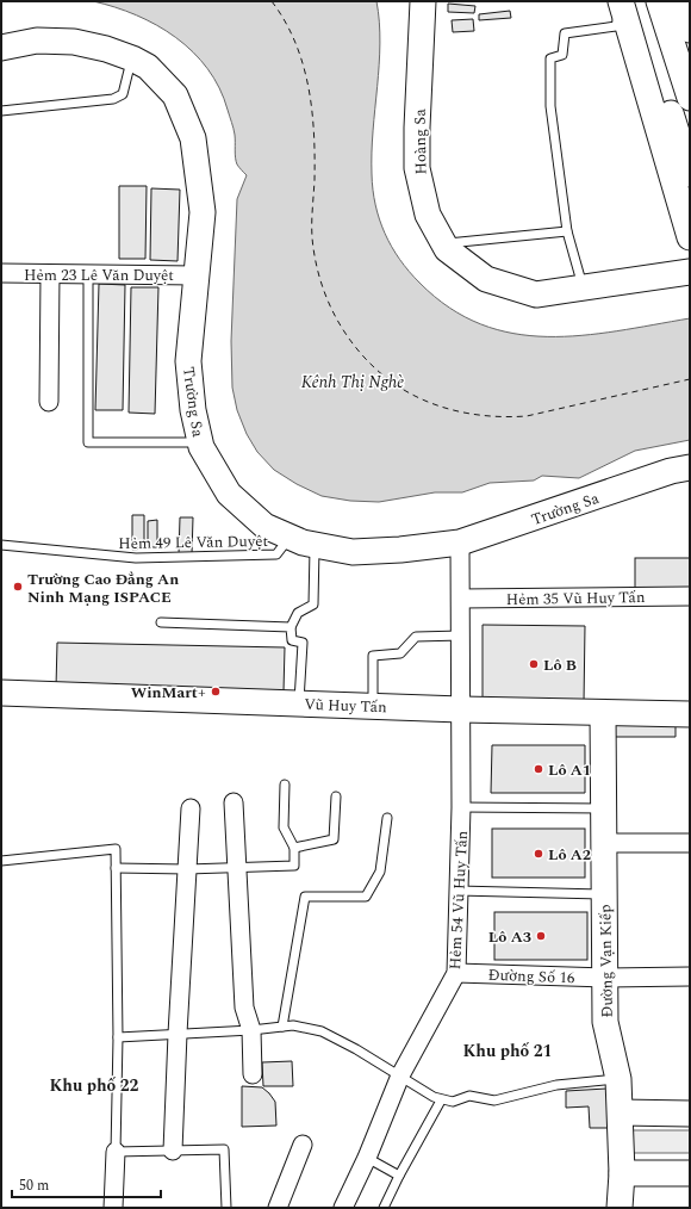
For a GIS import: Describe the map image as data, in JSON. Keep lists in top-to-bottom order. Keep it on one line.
{"streets":{"street":["Hoàng Sa","Hẻm 23 Lê Văn Duyệt","Trường Sa","Hẻm 35 Vũ Huy Tấn","Vũ Huy Tấn","Hẻm 54 Vũ Huy Tấn","Đường Vạn Kiếp","Đường Số 16"],"lane":["Hẻm 49 Lê Văn Duyệt"]},"crossings":[["Hẻm 23 Lê Văn Duyệt","Trường Sa"],["Trường Sa","Hẻm 49 Lê Văn Duyệt"],["Trường Sa","Hẻm 54 Vũ Huy Tấn"],["Hẻm 35 Vũ Huy Tấn","Hẻm 54 Vũ Huy Tấn"],["Vũ Huy Tấn","Hẻm 54 Vũ Huy Tấn"],["Vũ Huy Tấn","Đường Vạn Kiếp"],["Hẻm 54 Vũ Huy Tấn","Đường Số 16"],["Đường Vạn Kiếp","Đường Số 16"]],"districts":["Khu phố 21","Khu phố 22"],"water":["Kênh Thị Nghè"],"places":["Trường Cao Đẳng An Ninh Mạng ISPACE","Lô B","WinMart+","Lô A1","Lô A2","Lô A3"],"scale_bar":"50 m"}
